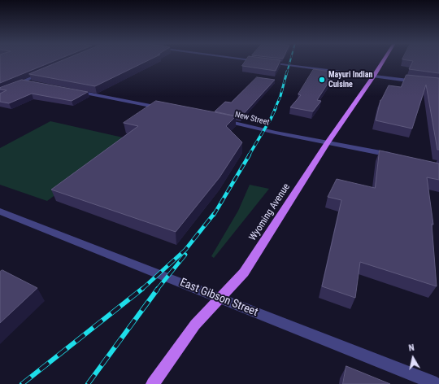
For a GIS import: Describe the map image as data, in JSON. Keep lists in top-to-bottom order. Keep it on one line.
{"streets":{"main road":["Wyoming Avenue"],"street":["New Street","East Gibson Street"]},"crossings":[["New Street","Wyoming Avenue"],["Wyoming Avenue","East Gibson Street"]],"places":["Mayuri Indian Cuisine"],"north":"top"}
